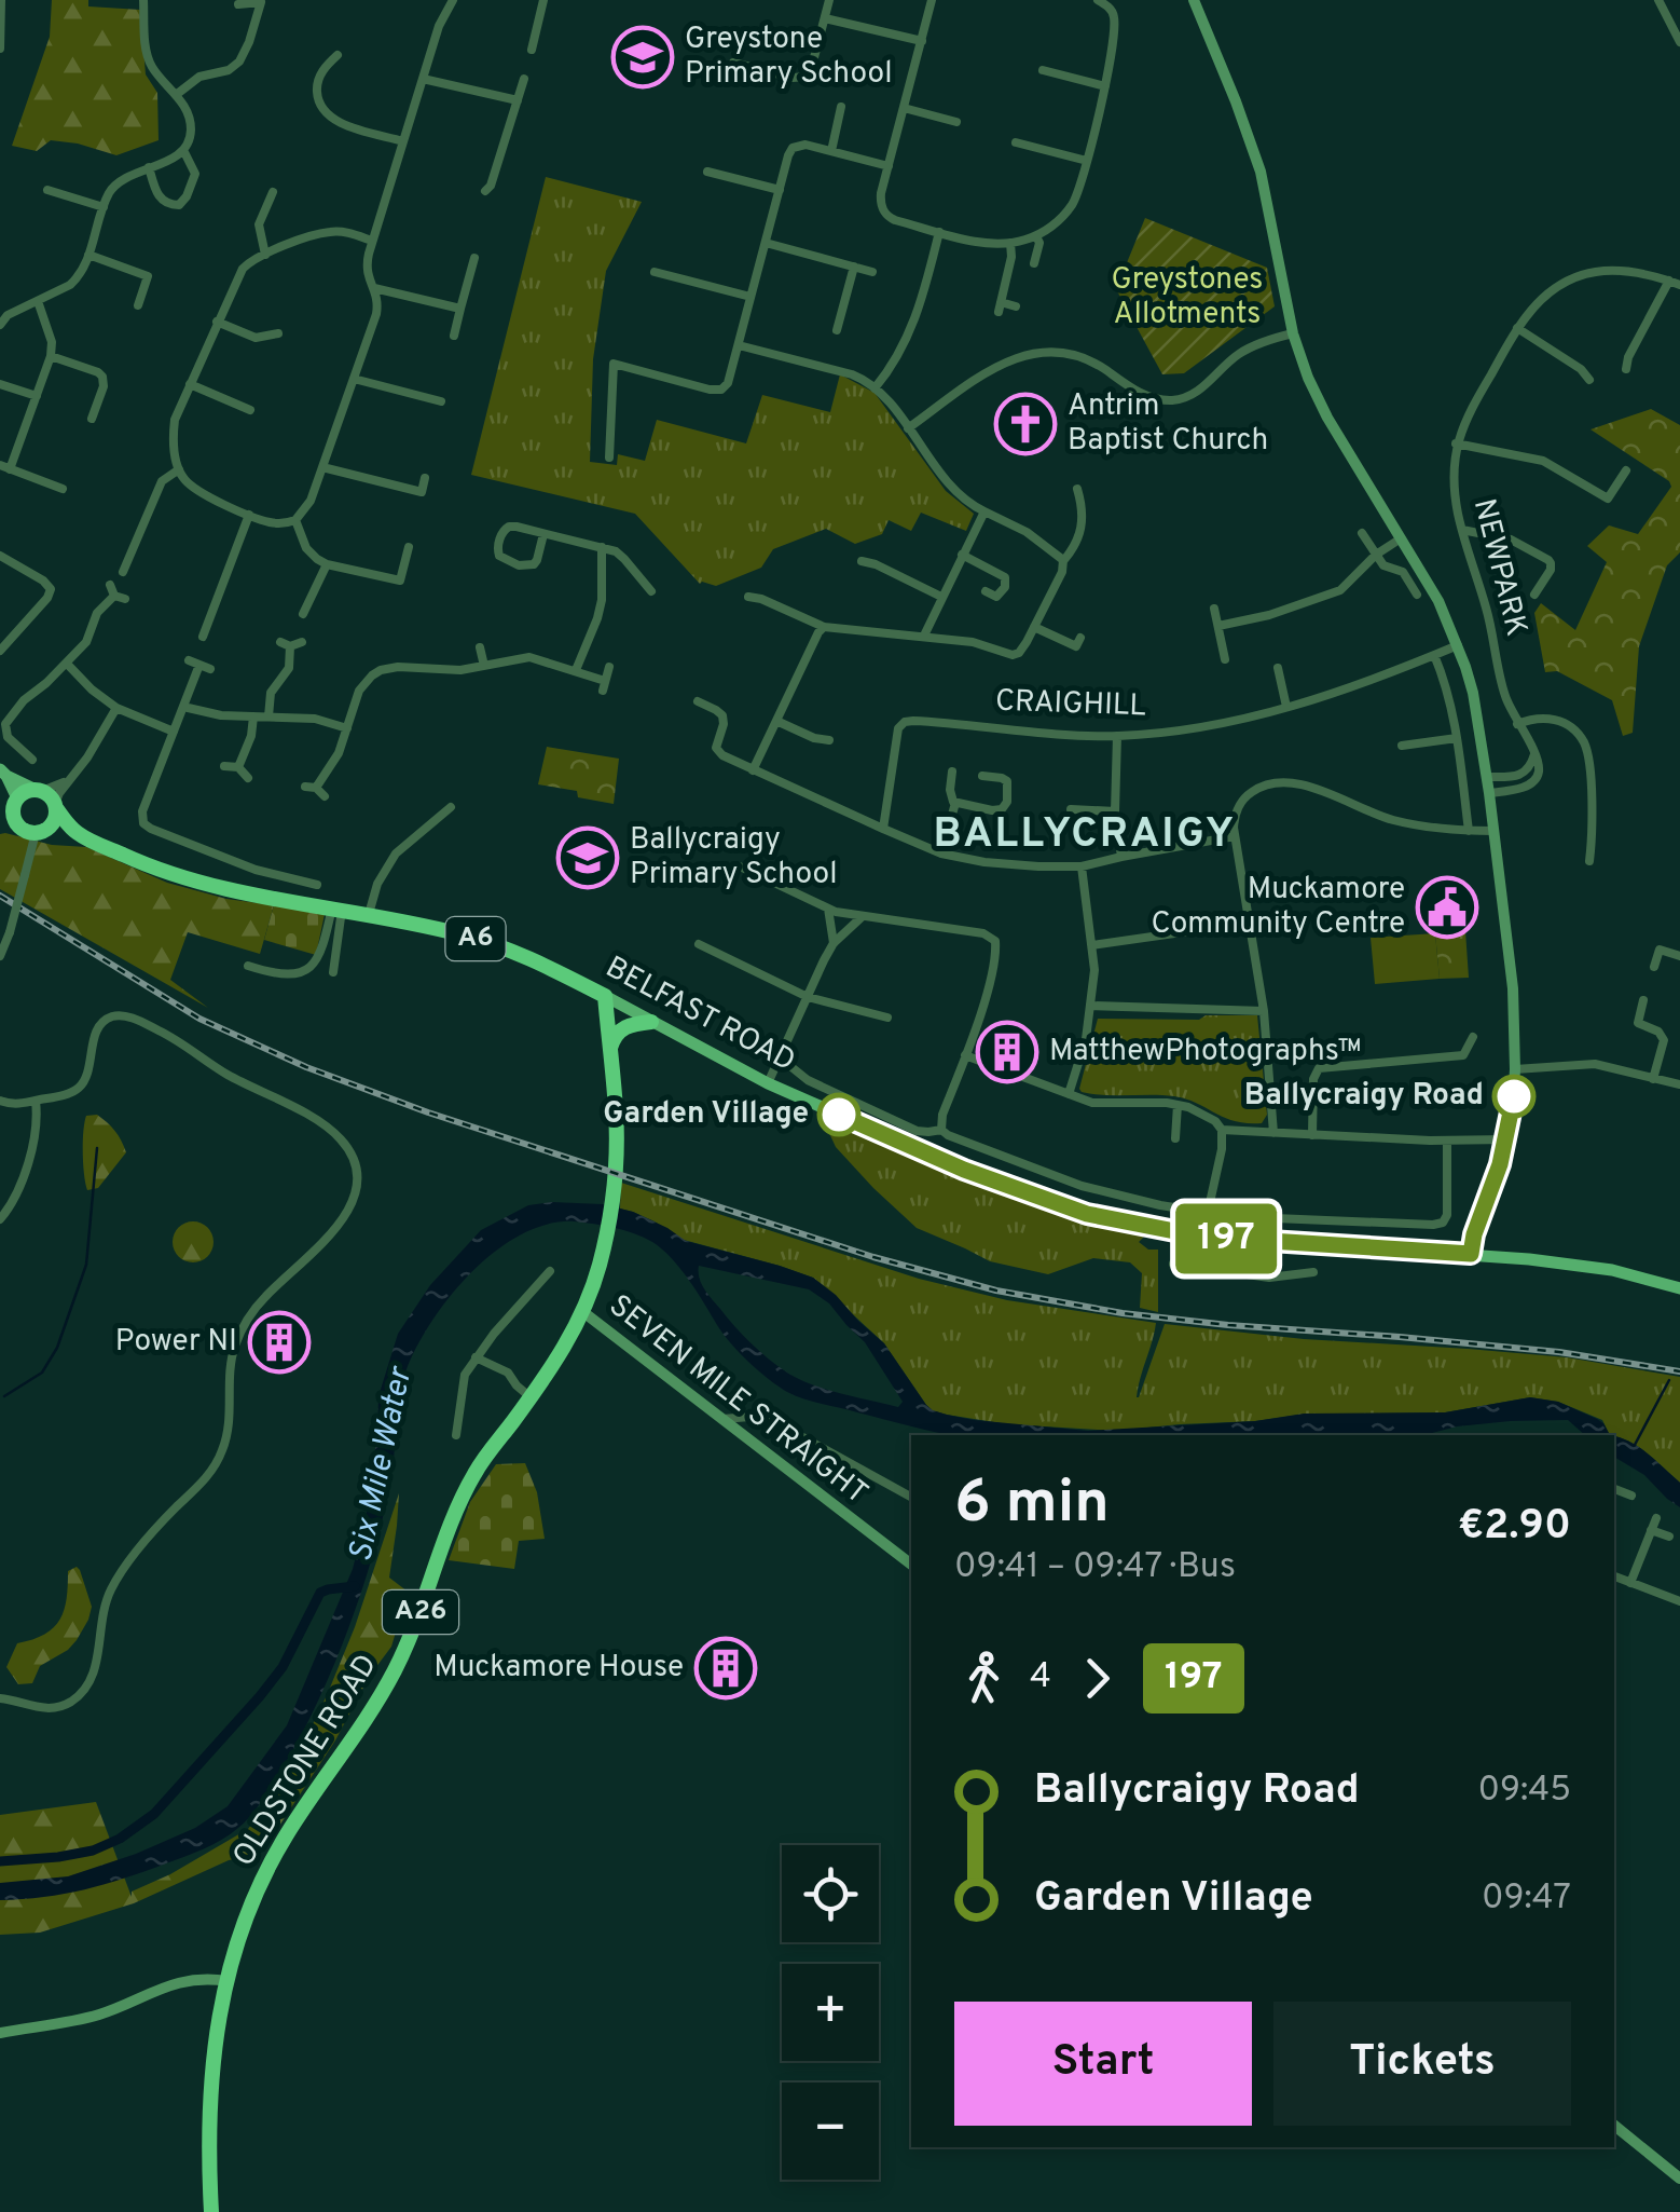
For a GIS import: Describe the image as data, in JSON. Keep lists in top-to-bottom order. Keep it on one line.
{"streets":{"highway":["A6","BELFAST ROAD","A26","OLDSTONE ROAD"],"main road":["SEVEN MILE STRAIGHT"],"street":["NEWPARK","CRAIGHILL"]},"crossings":[["A6","BELFAST ROAD"],["BELFAST ROAD","OLDSTONE ROAD"],["SEVEN MILE STRAIGHT","OLDSTONE ROAD"]],"districts":["BALLYCRAIGY"],"water":["Six Mile Water"],"parks":["Greystones Allotments"],"places":{"school or university":["Greystone Primary School","Ballycraigy Primary School"],"church":["Antrim Baptist Church"],"public building":["Muckamore Community Centre"],"building":["MatthewPhotographs™","Power NI","Muckamore House"],"other":["Ballycraigy Road","Garden Village"]},"lines":["bus line 197"],"page":{"on_map":"197","heading":["6 min","09:41 – 09:47 · Bus","€2.90"],"legs":["4","197"],"list":[{"name":"Ballycraigy Road","value":"09:45"},{"name":"Garden Village","value":"09:47"}],"map_buttons":["+","−"],"buttons":["Start","Tickets"]}}
